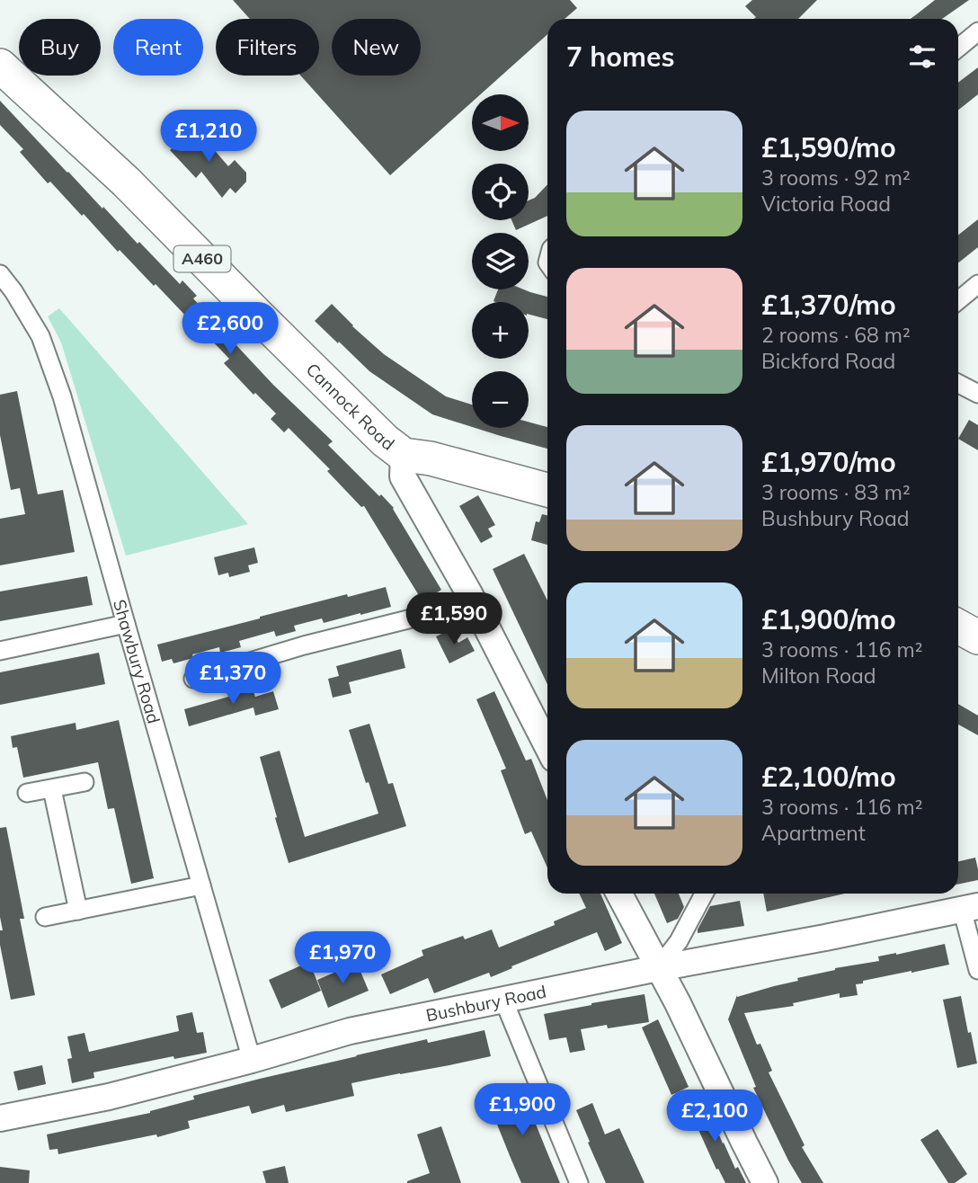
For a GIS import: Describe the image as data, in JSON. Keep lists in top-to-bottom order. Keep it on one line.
{"streets":{"highway":["A460","Cannock Road"],"street":["Shawbury Road","Bushbury Road"]},"crossings":[["Shawbury Road","Bushbury Road"]],"north":"right","page":{"chip":["Buy","Rent","Filters","New"],"heading":"7 homes","map_buttons":["+","−"],"list":[{"name":"£1,590/mo","note":"3 rooms · 92 m² · Victoria Road"},{"name":"£1,370/mo","note":"2 rooms · 68 m² · Bickford Road"},{"name":"£1,970/mo","note":"3 rooms · 83 m² · Bushbury Road"},{"name":"£1,900/mo","note":"3 rooms · 116 m² · Milton Road"},{"name":"£2,100/mo","note":"3 rooms · 116 m² · Apartment"}],"price":["£1,210","£2,600","£1,590","£1,370","£1,970","£1,900","£2,100"]}}
